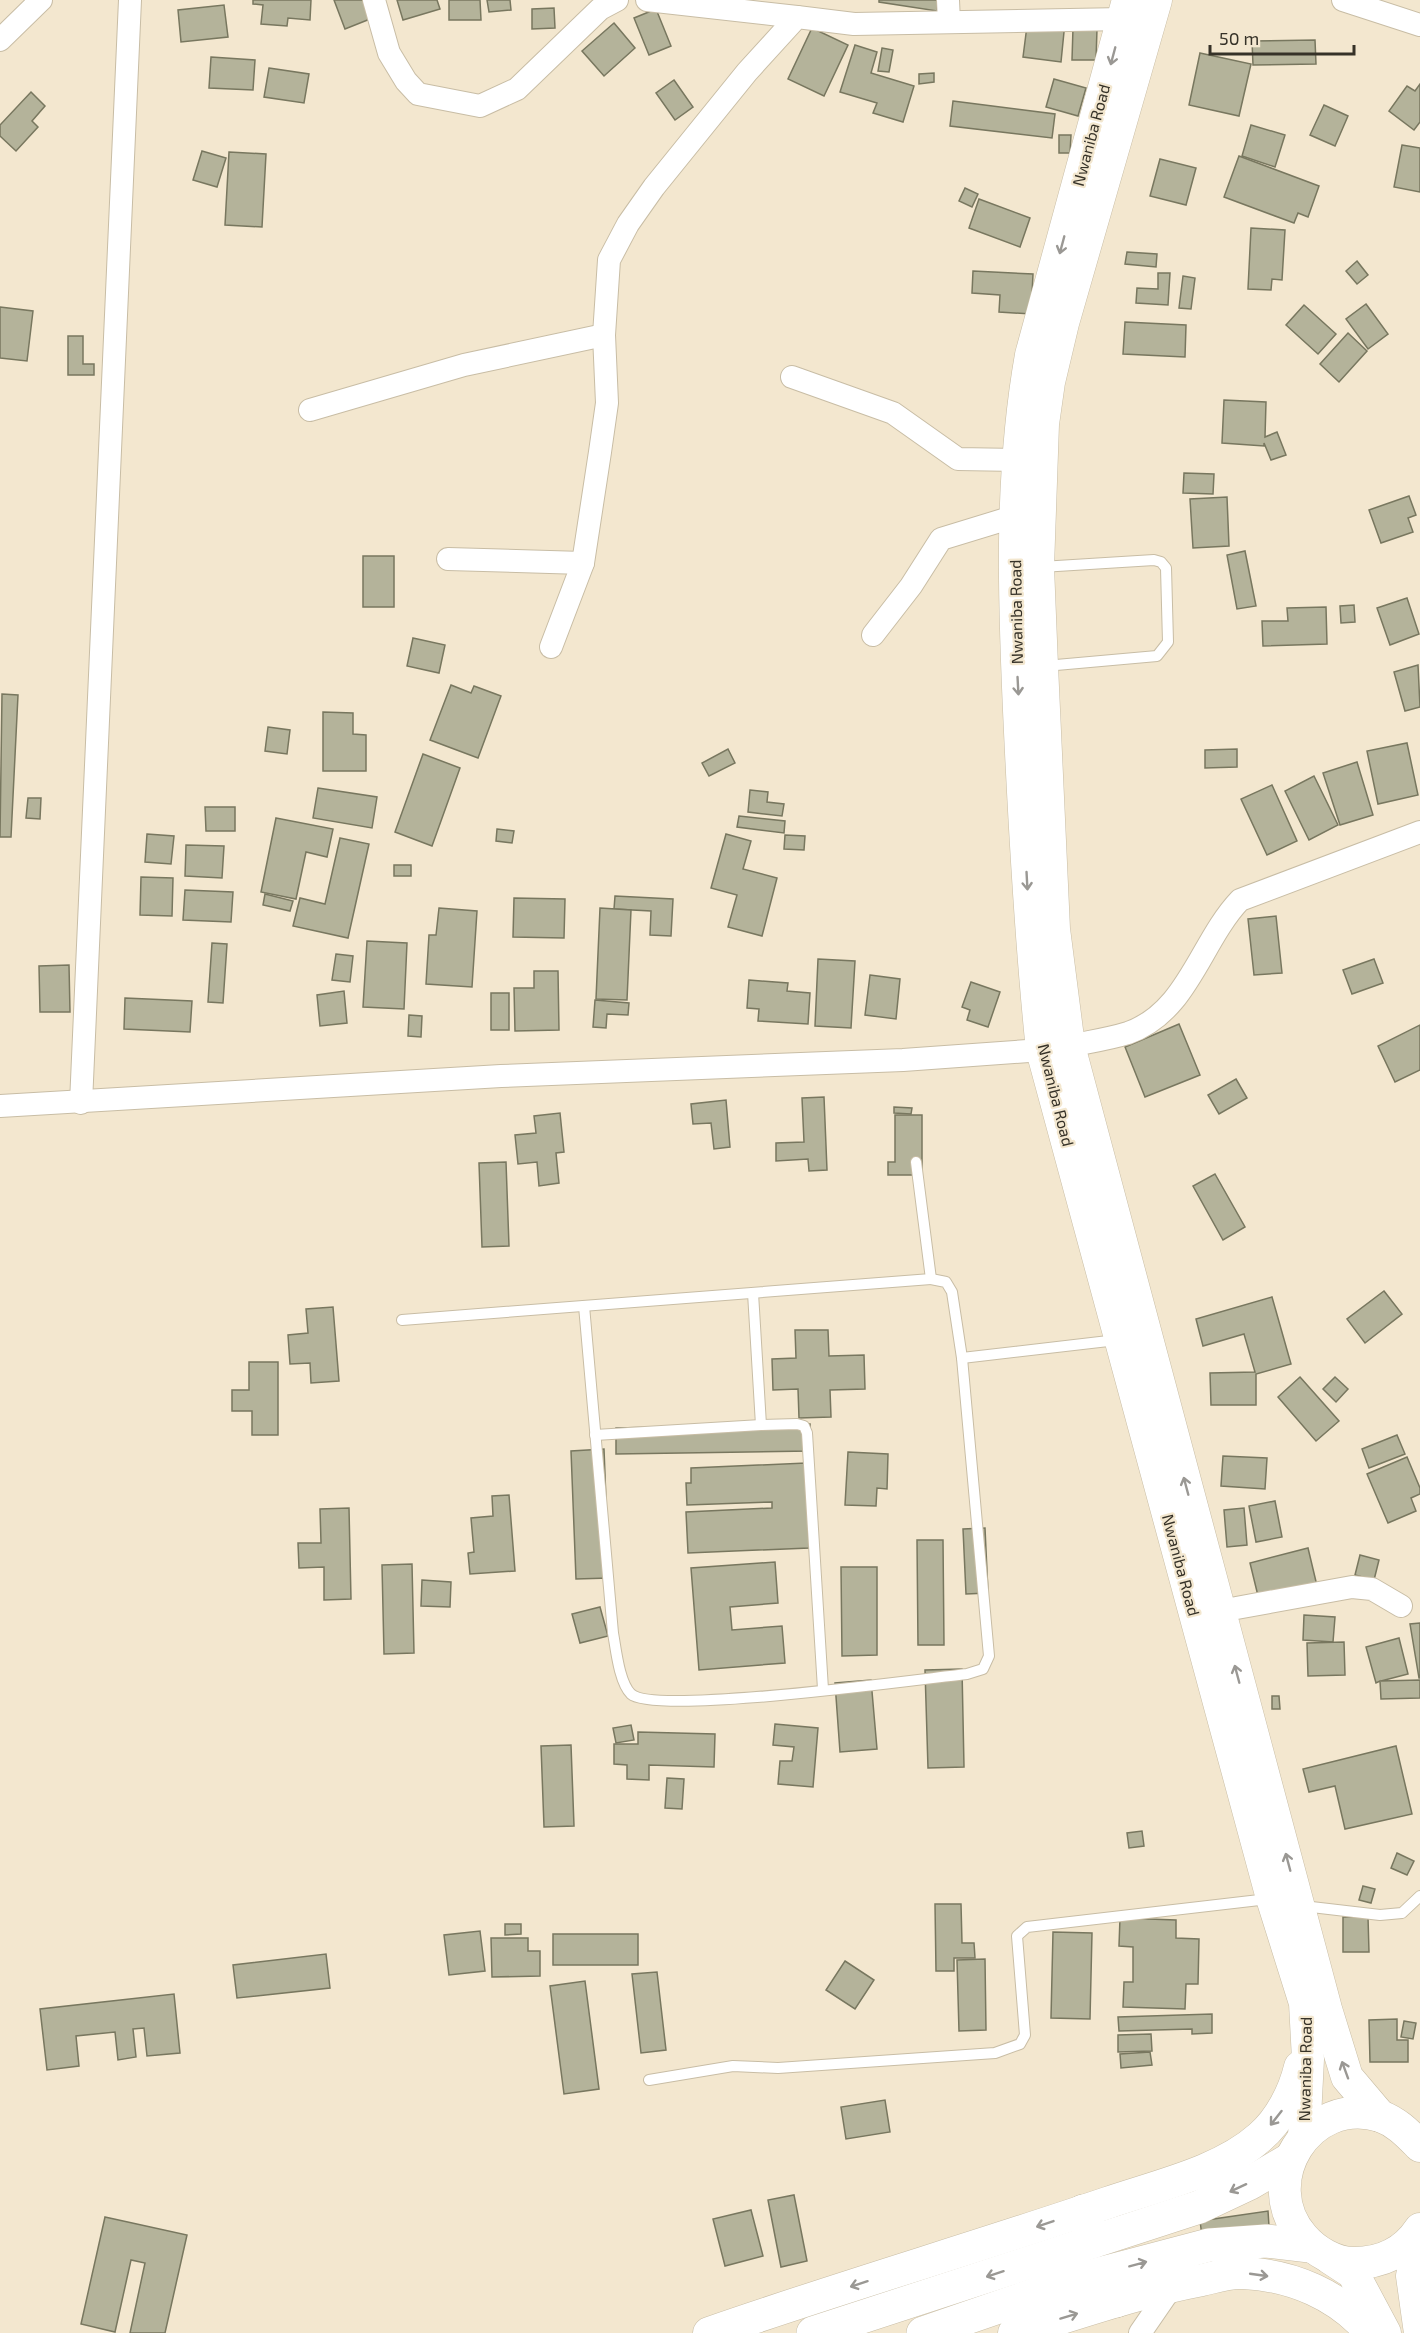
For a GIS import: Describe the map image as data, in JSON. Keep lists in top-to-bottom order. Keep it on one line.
{"streets":{"main road":["Nwaniba Road"]},"scale_bar":"50 m"}
